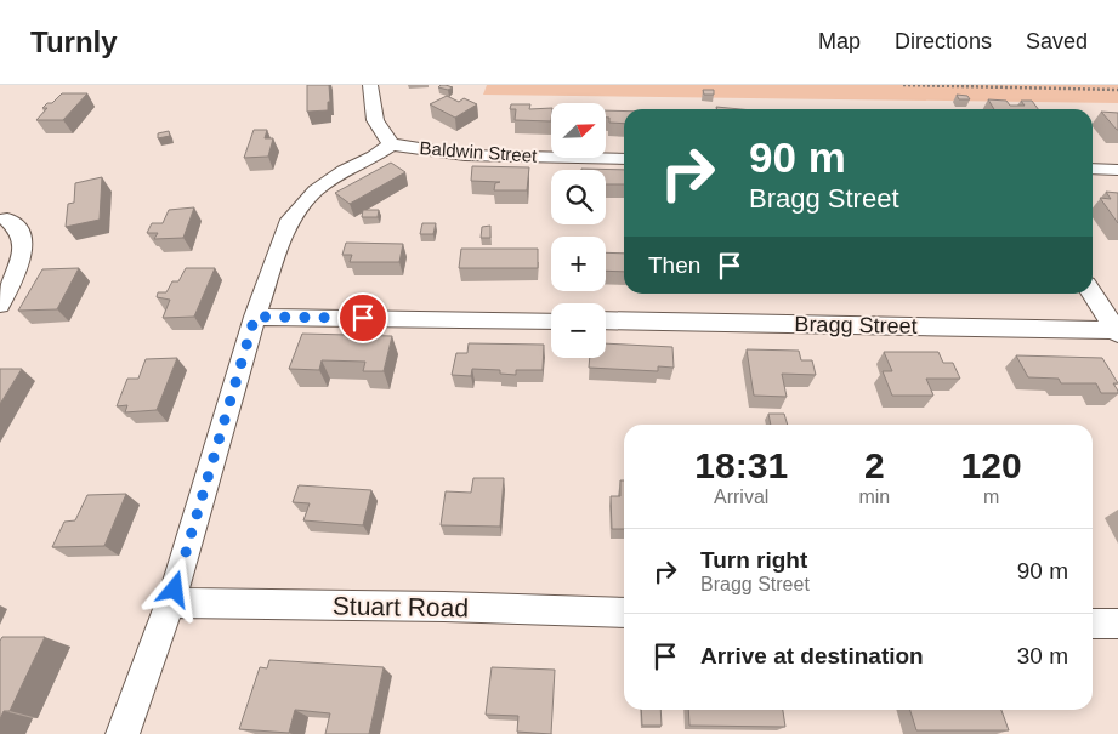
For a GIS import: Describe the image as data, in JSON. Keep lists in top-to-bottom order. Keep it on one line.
{"streets":{"street":["Baldwin Street","Bragg Street","Stuart Road"]},"north":"top right","page":{"header":"Turnly","nav":["Map","Directions","Saved"],"map_buttons":["+","−"],"turn":["90 m","Bragg Street"],"then":"Then","eta":["18:31","Arrival","2","min","120","m"],"list":[{"name":"Turn right","note":"Bragg Street","value":"90 m"},{"name":"Arrive at destination","value":"30 m"}]}}
